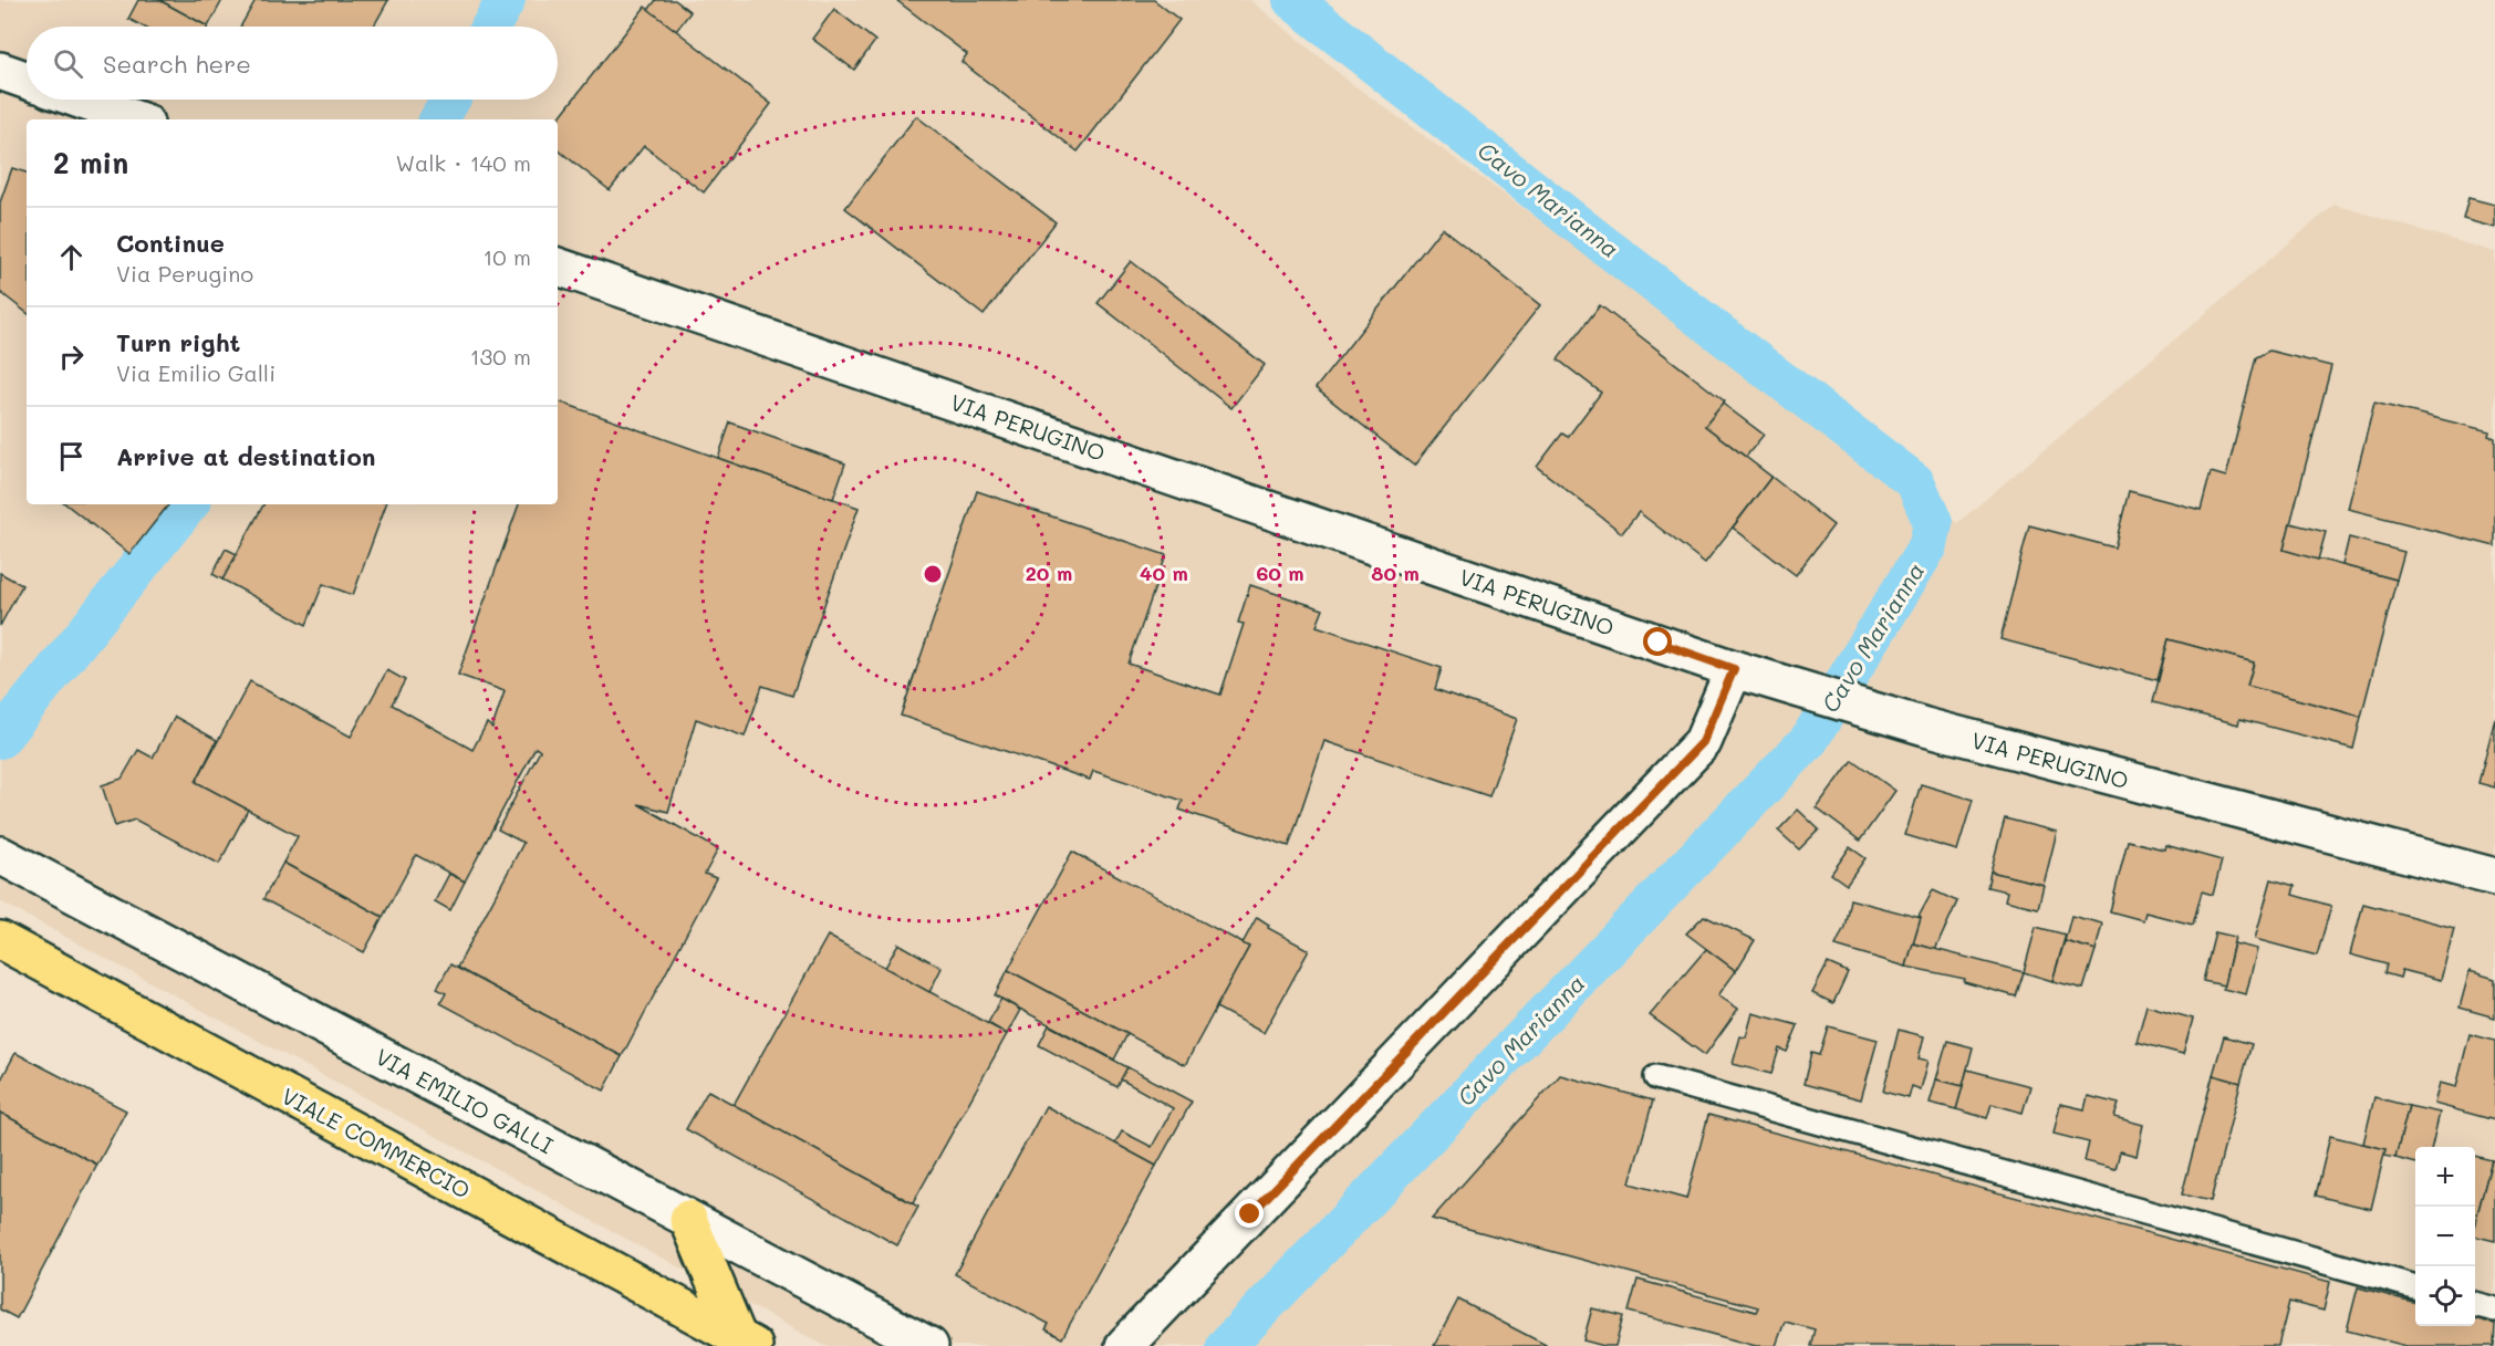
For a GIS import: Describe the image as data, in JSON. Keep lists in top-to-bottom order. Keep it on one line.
{"streets":{"main road":["VIALE COMMERCIO"],"street":["VIA PERUGINO","VIA EMILIO GALLI"]},"water":["Cavo Marianna"],"page":{"search":"Search here","heading":["2 min","Walk · 140 m"],"list":[["Continue","Via Perugino","10 m"],["Turn right","Via Emilio Galli","130 m"],"Arrive at destination"],"map_buttons":["+","−"]},"rings":["20 m","40 m","60 m","80 m"]}
